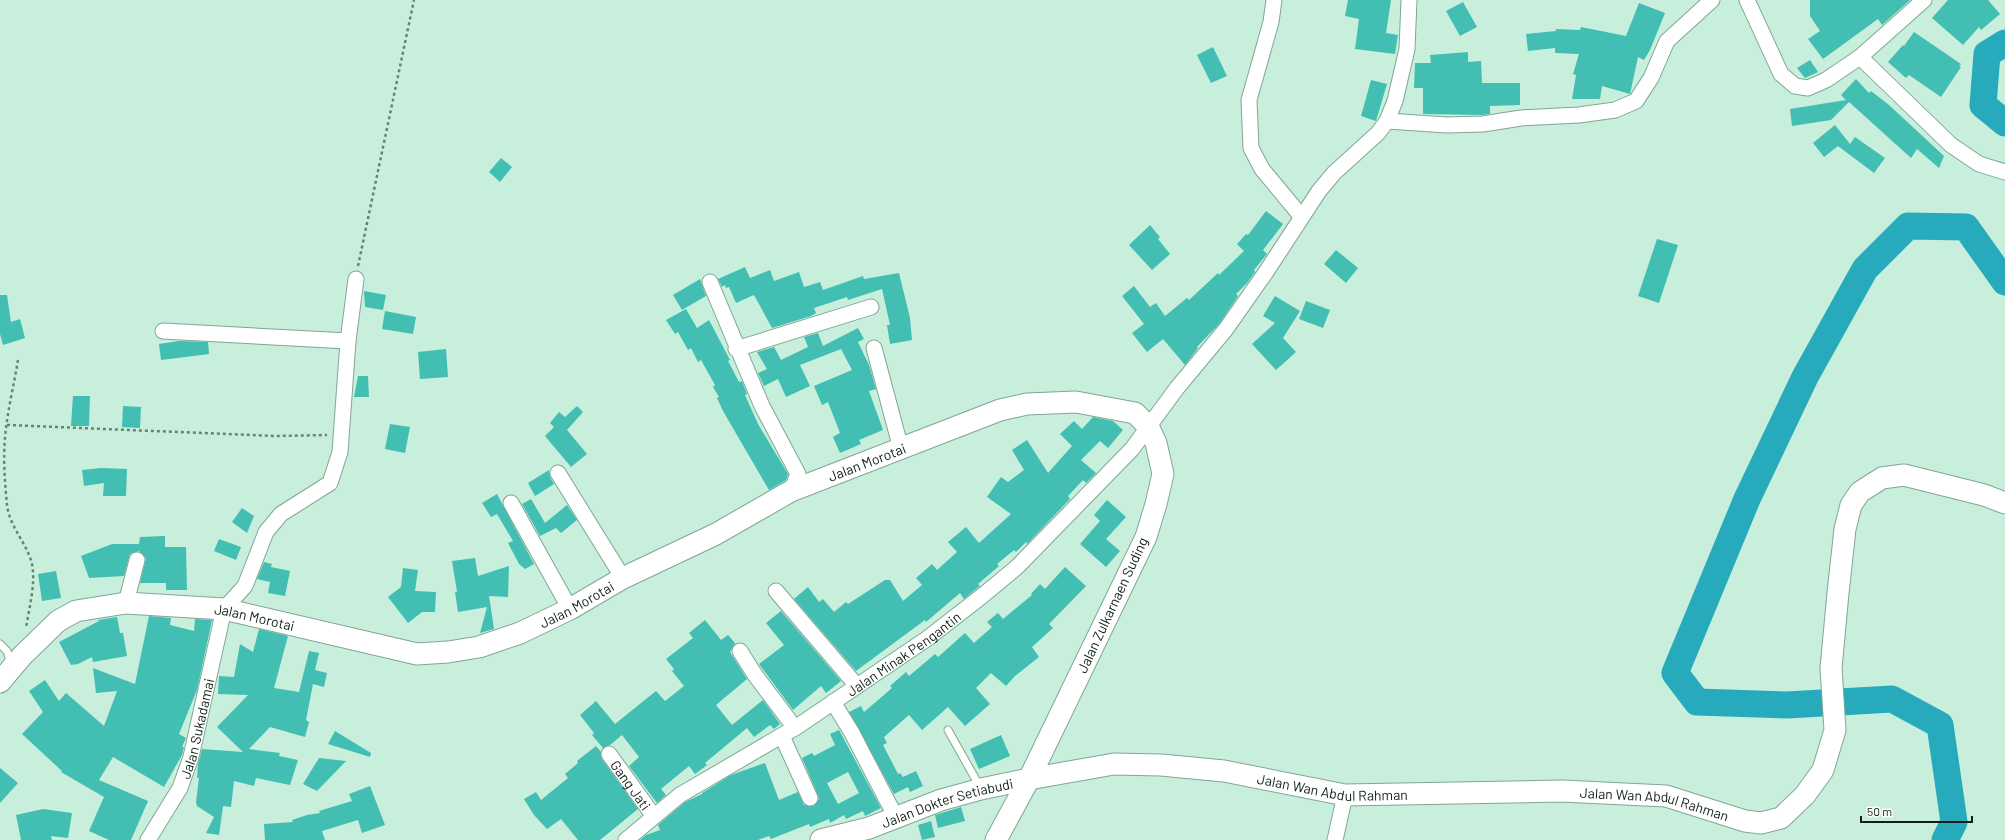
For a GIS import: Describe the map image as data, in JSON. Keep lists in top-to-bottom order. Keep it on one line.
{"streets":{"street":["Jalan Morotai","Jalan Zulkarnaen Suding","Jalan Minak Pengantin","Jalan Sukadamai","Gang Jati","Jalan Wan Abdul Rahman","Jalan Dokter Setiabudi"]},"crossings":[["Jalan Morotai","Jalan Zulkarnaen Suding"],["Jalan Morotai","Jalan Minak Pengantin"],["Jalan Morotai","Jalan Sukadamai"],["Jalan Zulkarnaen Suding","Jalan Minak Pengantin"],["Jalan Zulkarnaen Suding","Jalan Wan Abdul Rahman"],["Jalan Zulkarnaen Suding","Jalan Dokter Setiabudi"],["Jalan Minak Pengantin","Gang Jati"],["Jalan Wan Abdul Rahman","Jalan Dokter Setiabudi"]],"scale_bar":"50 m"}
